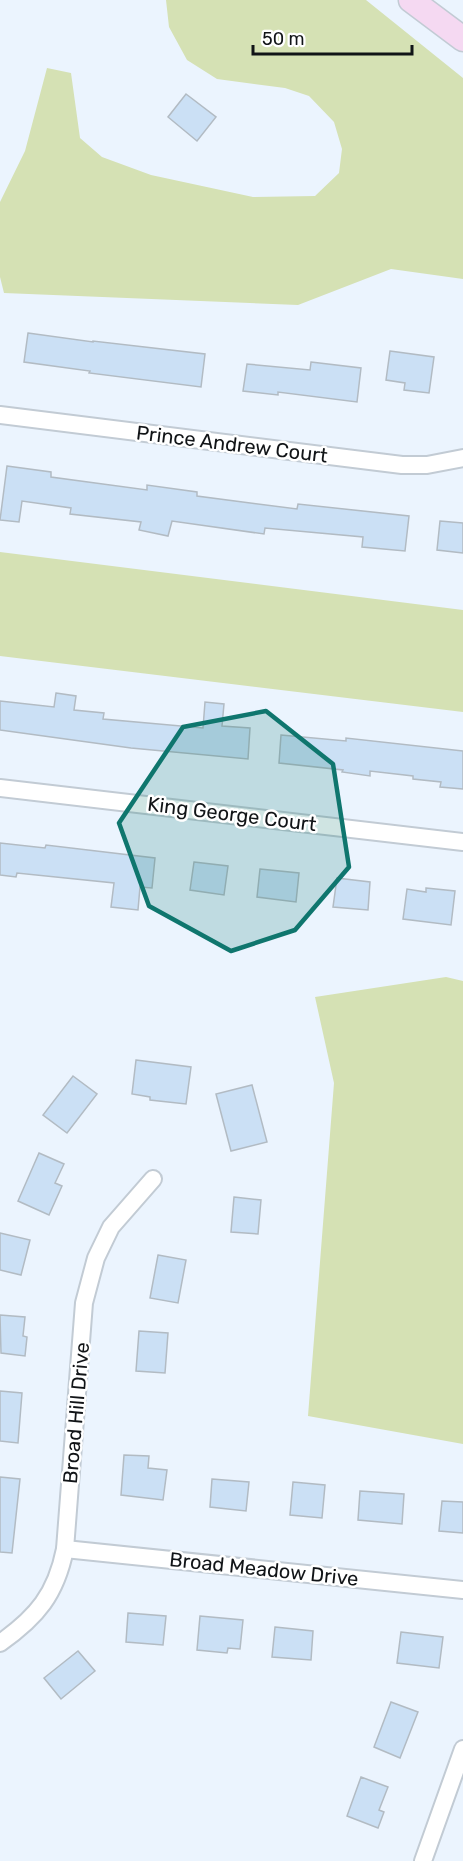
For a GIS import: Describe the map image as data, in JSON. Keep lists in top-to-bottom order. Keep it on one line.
{"streets":{"street":["Prince Andrew Court","King George Court","Broad Hill Drive","Broad Meadow Drive"]},"crossings":[["Broad Hill Drive","Broad Meadow Drive"]],"scale_bar":"50 m"}
